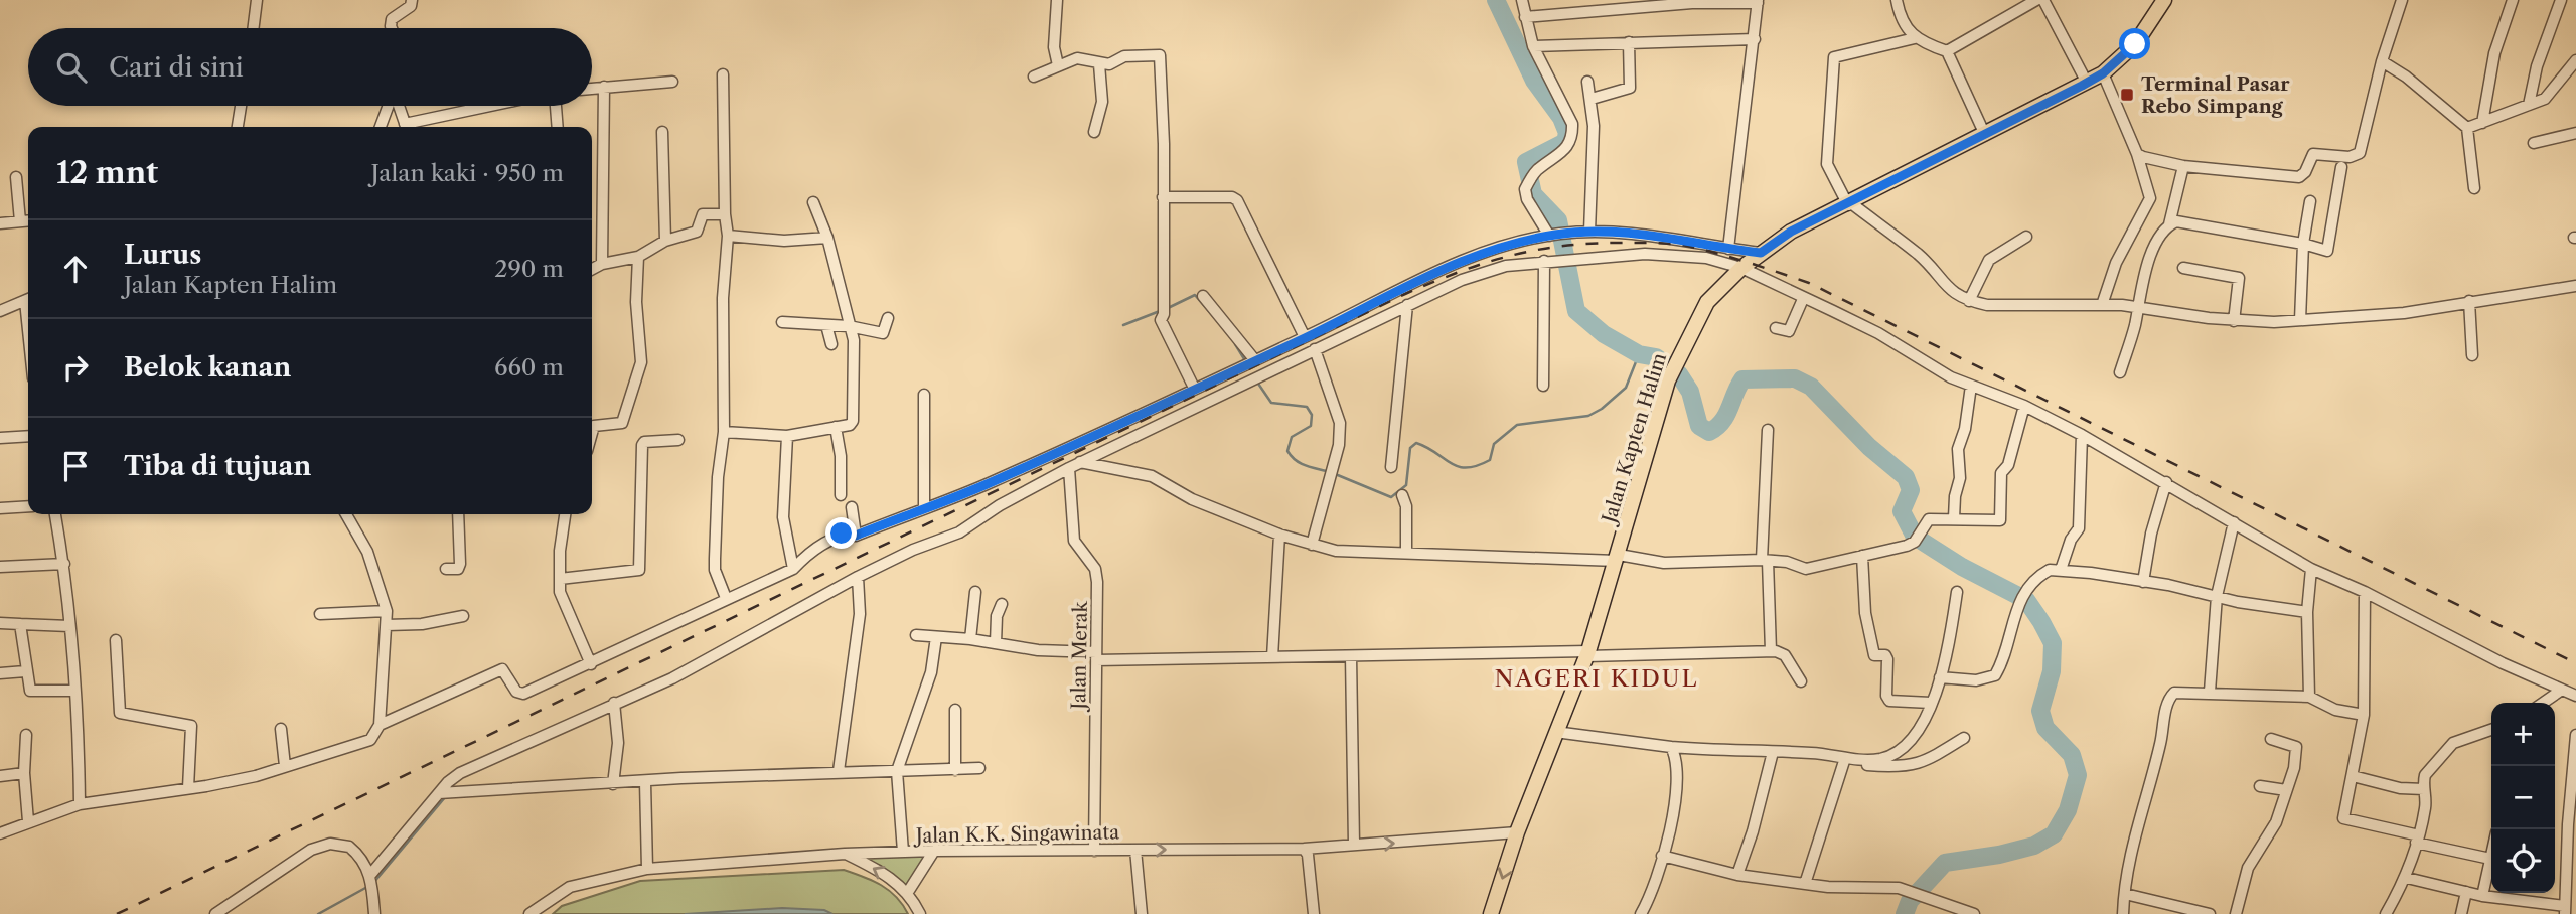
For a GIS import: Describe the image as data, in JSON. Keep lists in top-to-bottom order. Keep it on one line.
{"streets":{"main road":["Jalan Kapten Halim"],"street":["Jalan Merak","Jalan K.K. Singawinata"]},"crossings":[["Jalan Kapten Halim","Jalan K.K. Singawinata"],["Jalan Merak","Jalan K.K. Singawinata"]],"districts":["NAGERI KIDUL"],"places":{"transit":["Terminal Pasar Rebo Simpang"]},"page":{"search":"Cari di sini","heading":["12 mnt","Jalan kaki · 950 m"],"list":[["Lurus","Jalan Kapten Halim","290 m"],["Belok kanan","660 m"],"Tiba di tujuan"],"map_buttons":["+","−"]}}
